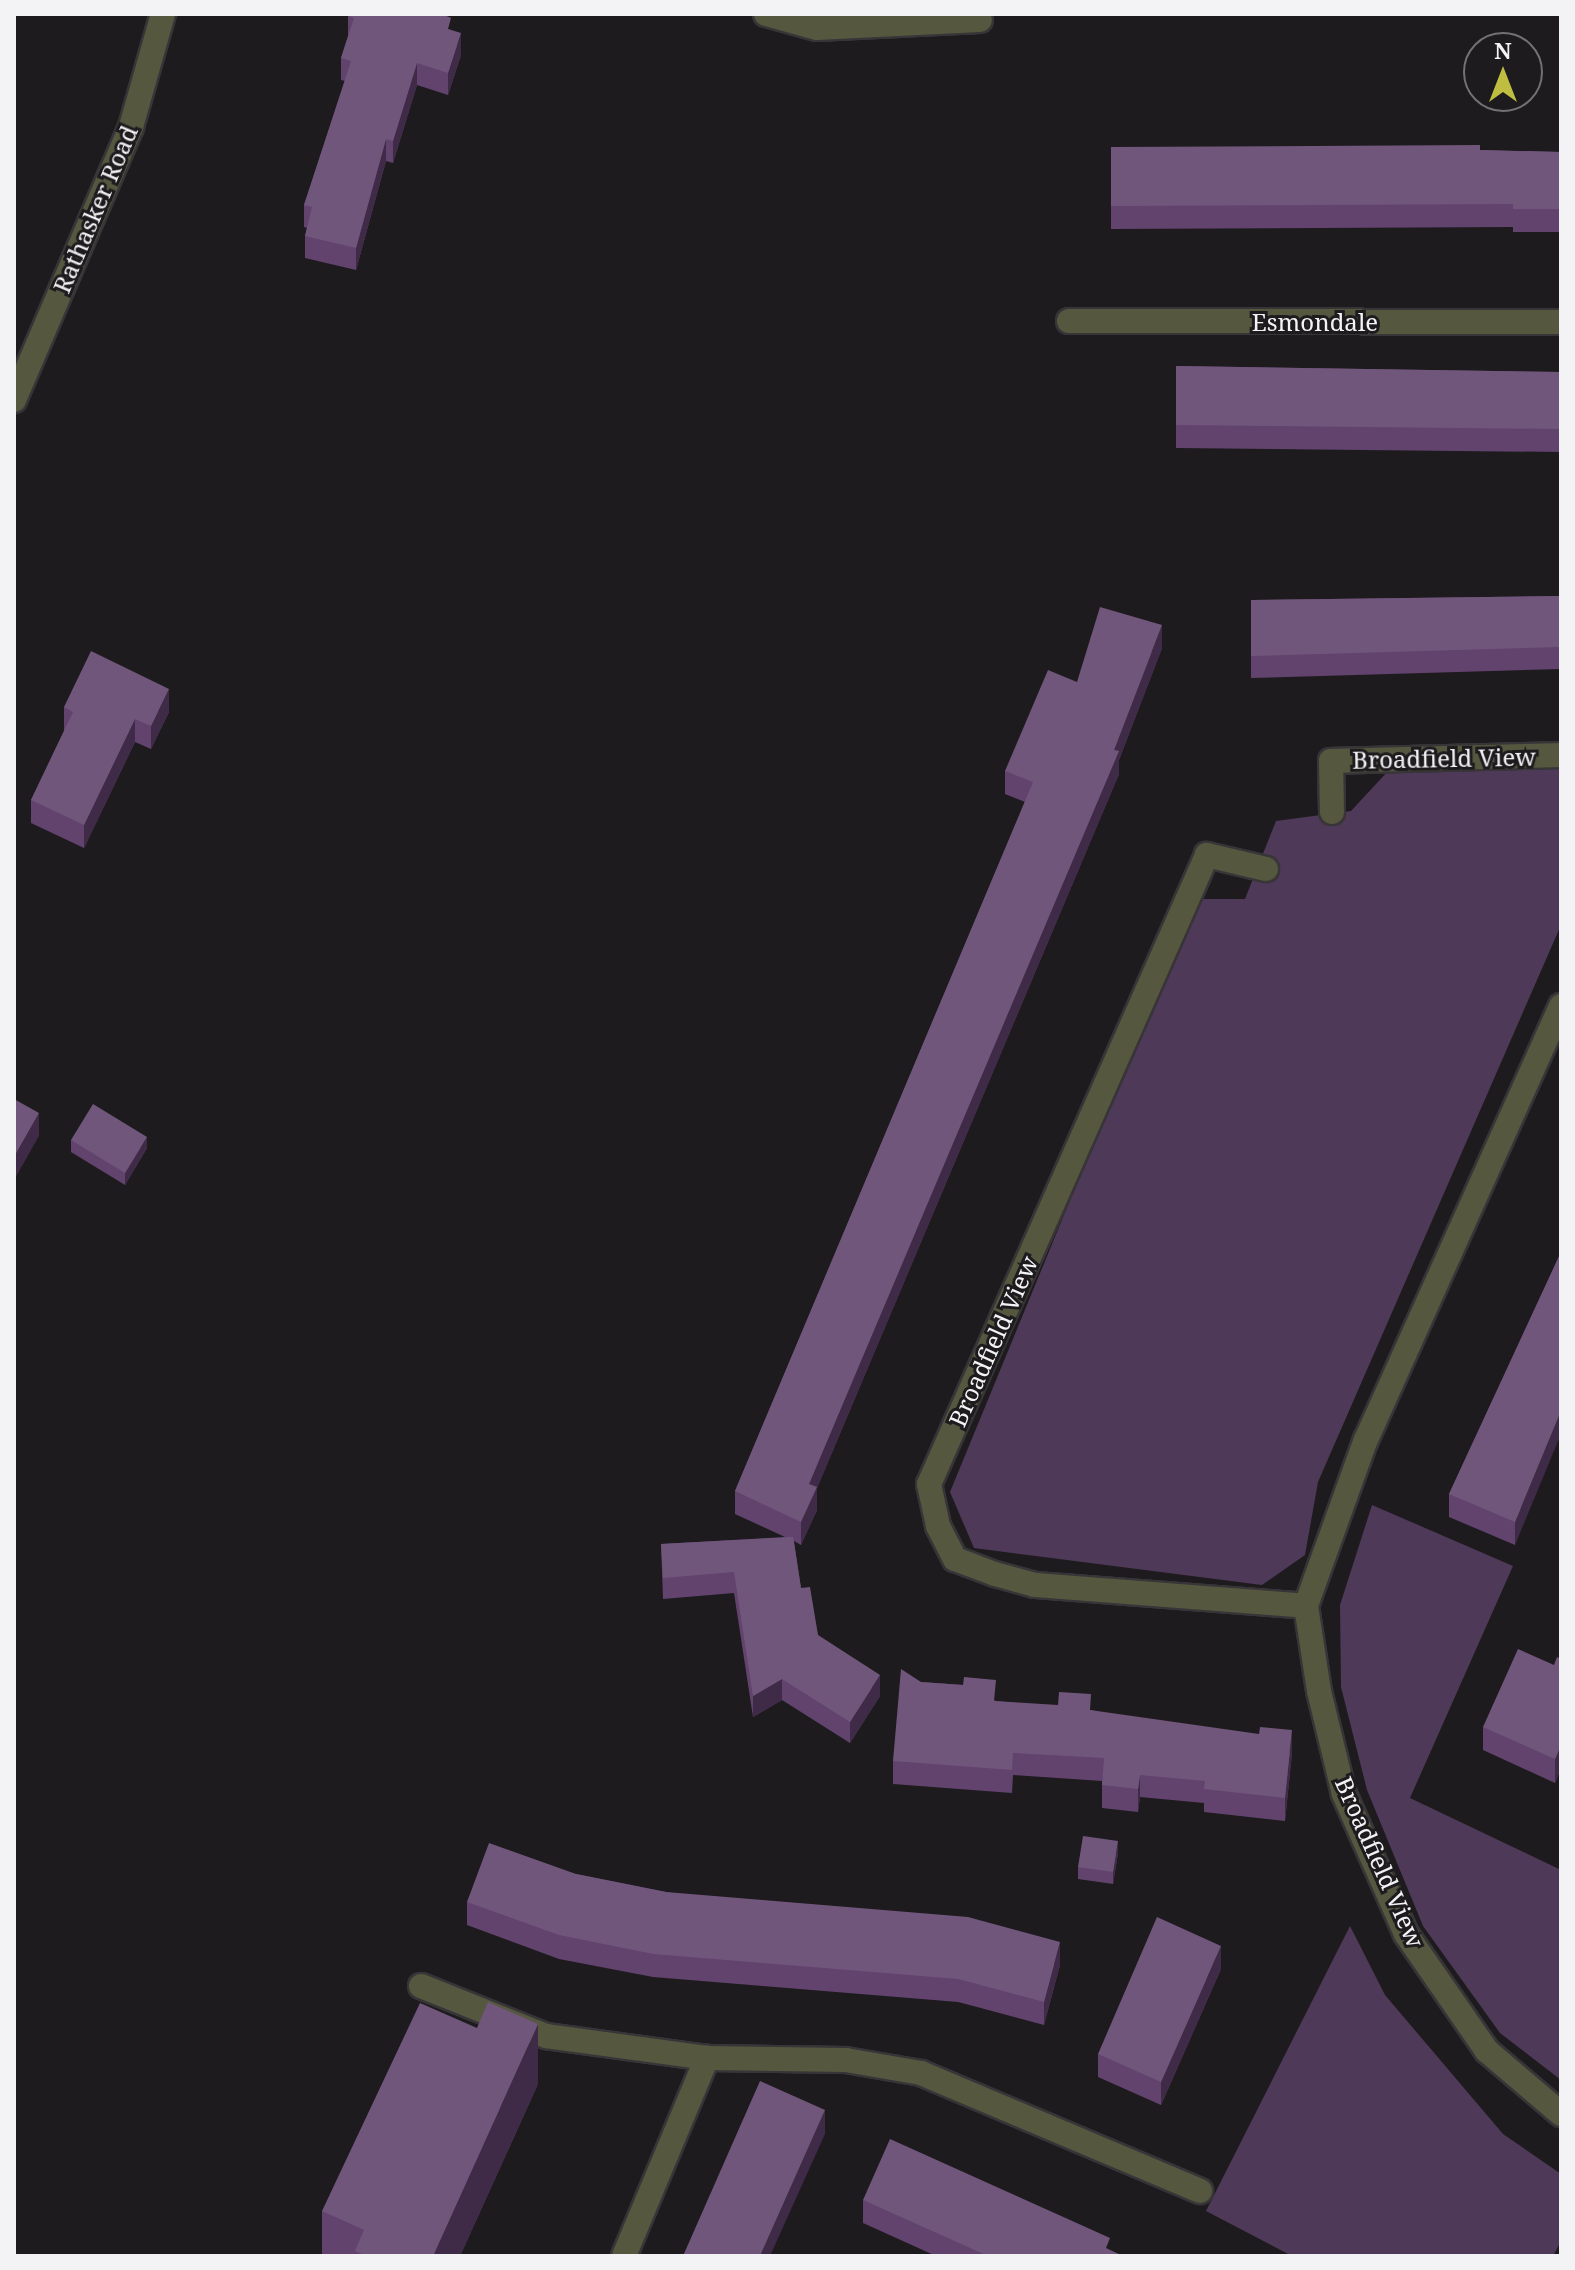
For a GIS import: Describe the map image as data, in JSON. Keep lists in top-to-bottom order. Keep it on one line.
{"streets":{"street":["Rathasker Road","Esmondale","Broadfield View"]},"north":"top"}
